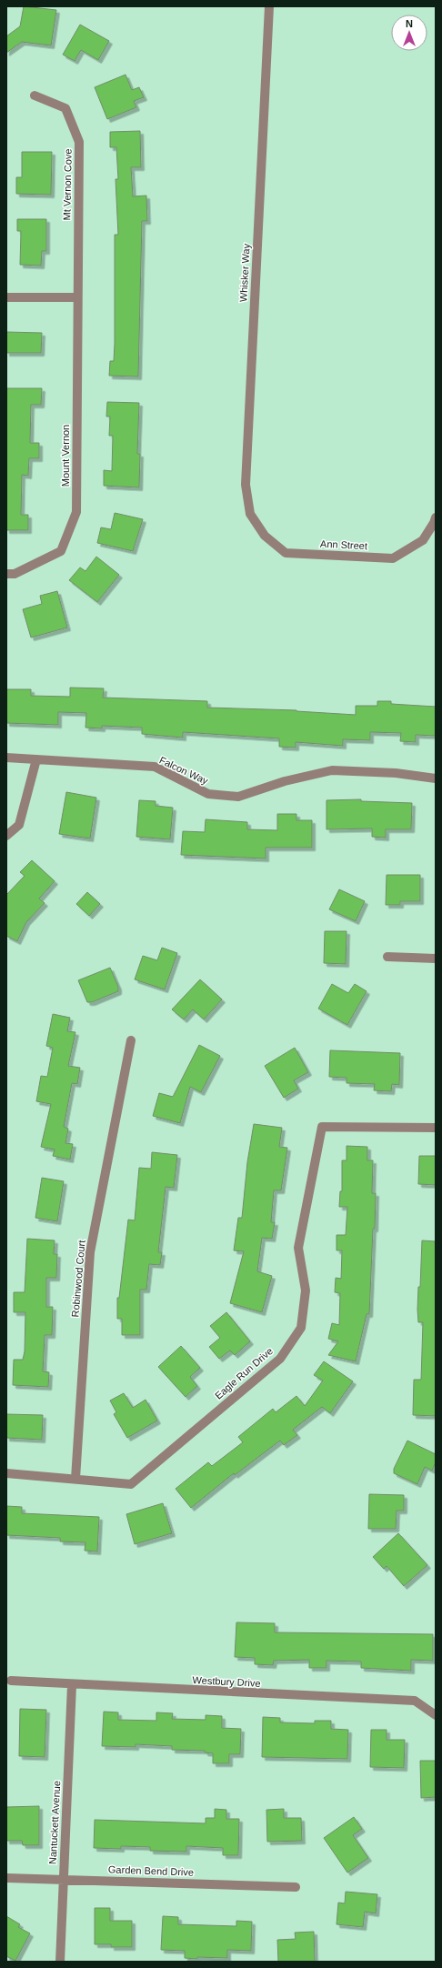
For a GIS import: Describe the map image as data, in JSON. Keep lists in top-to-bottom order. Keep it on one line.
{"streets":{"street":["Mt Vernon Cove","Whisker Way","Mount Vernon","Ann Street","Falcon Way","Robinwood Court","Eagle Run Drive","Westbury Drive","Nantuckett Avenue","Garden Bend Drive"]},"crossings":[["Mt Vernon Cove","Mount Vernon"],["Whisker Way","Ann Street"],["Robinwood Court","Eagle Run Drive"],["Westbury Drive","Nantuckett Avenue"],["Nantuckett Avenue","Garden Bend Drive"]],"north":"top"}
